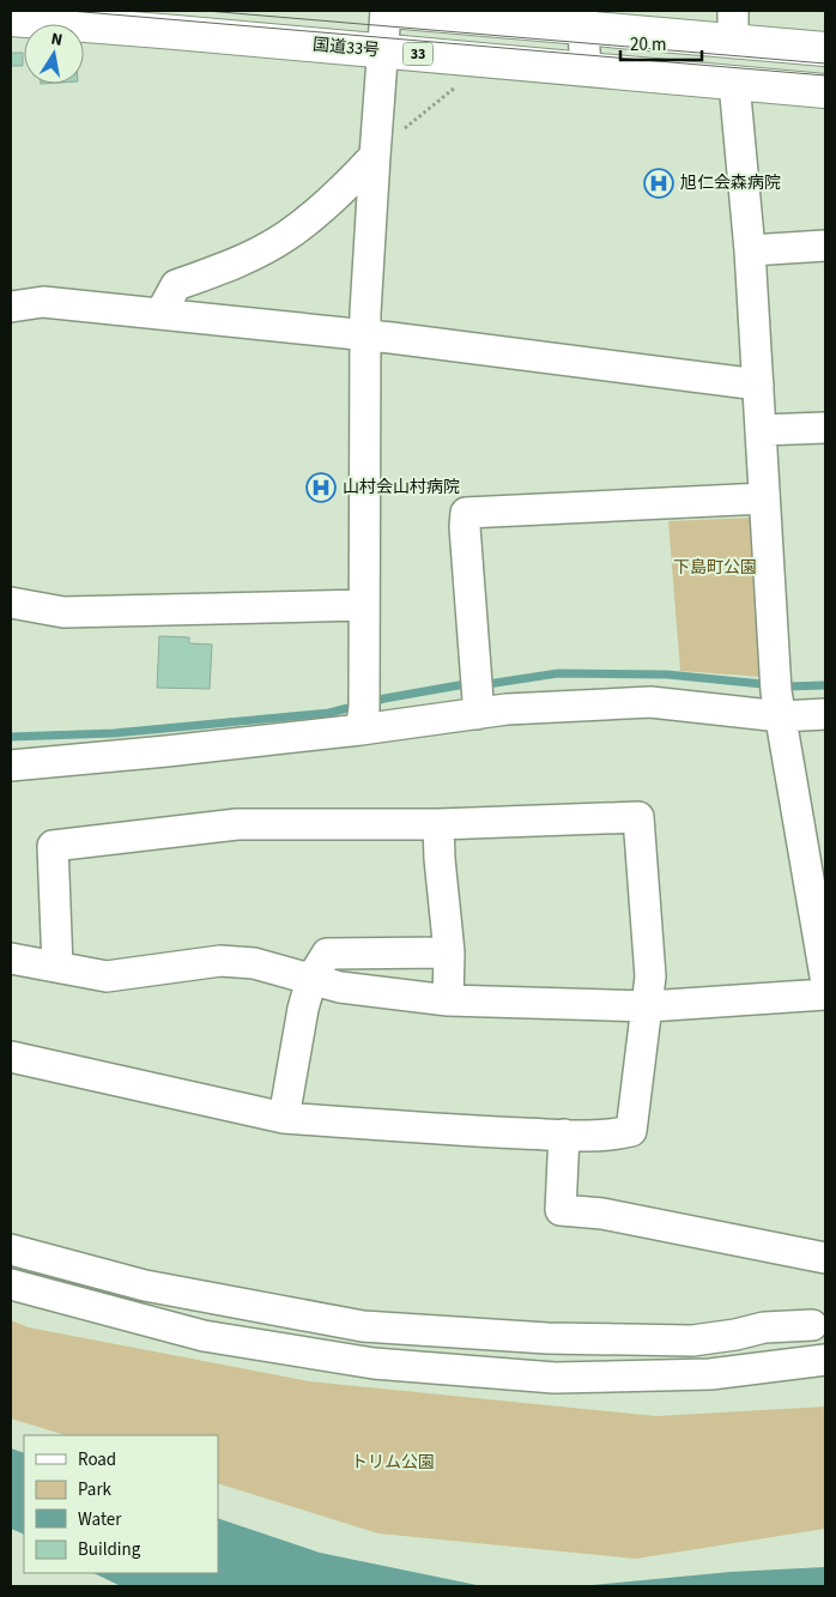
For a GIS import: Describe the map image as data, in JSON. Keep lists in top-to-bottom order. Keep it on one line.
{"streets":{"highway":["国道33号","33"]},"parks":["下島町公園","トリム公園"],"places":{"hospital":["旭仁会森病院","山村会山村病院"]},"legend":["Road","Park","Water","Building"],"scale_bar":"20 m","north":"top"}
